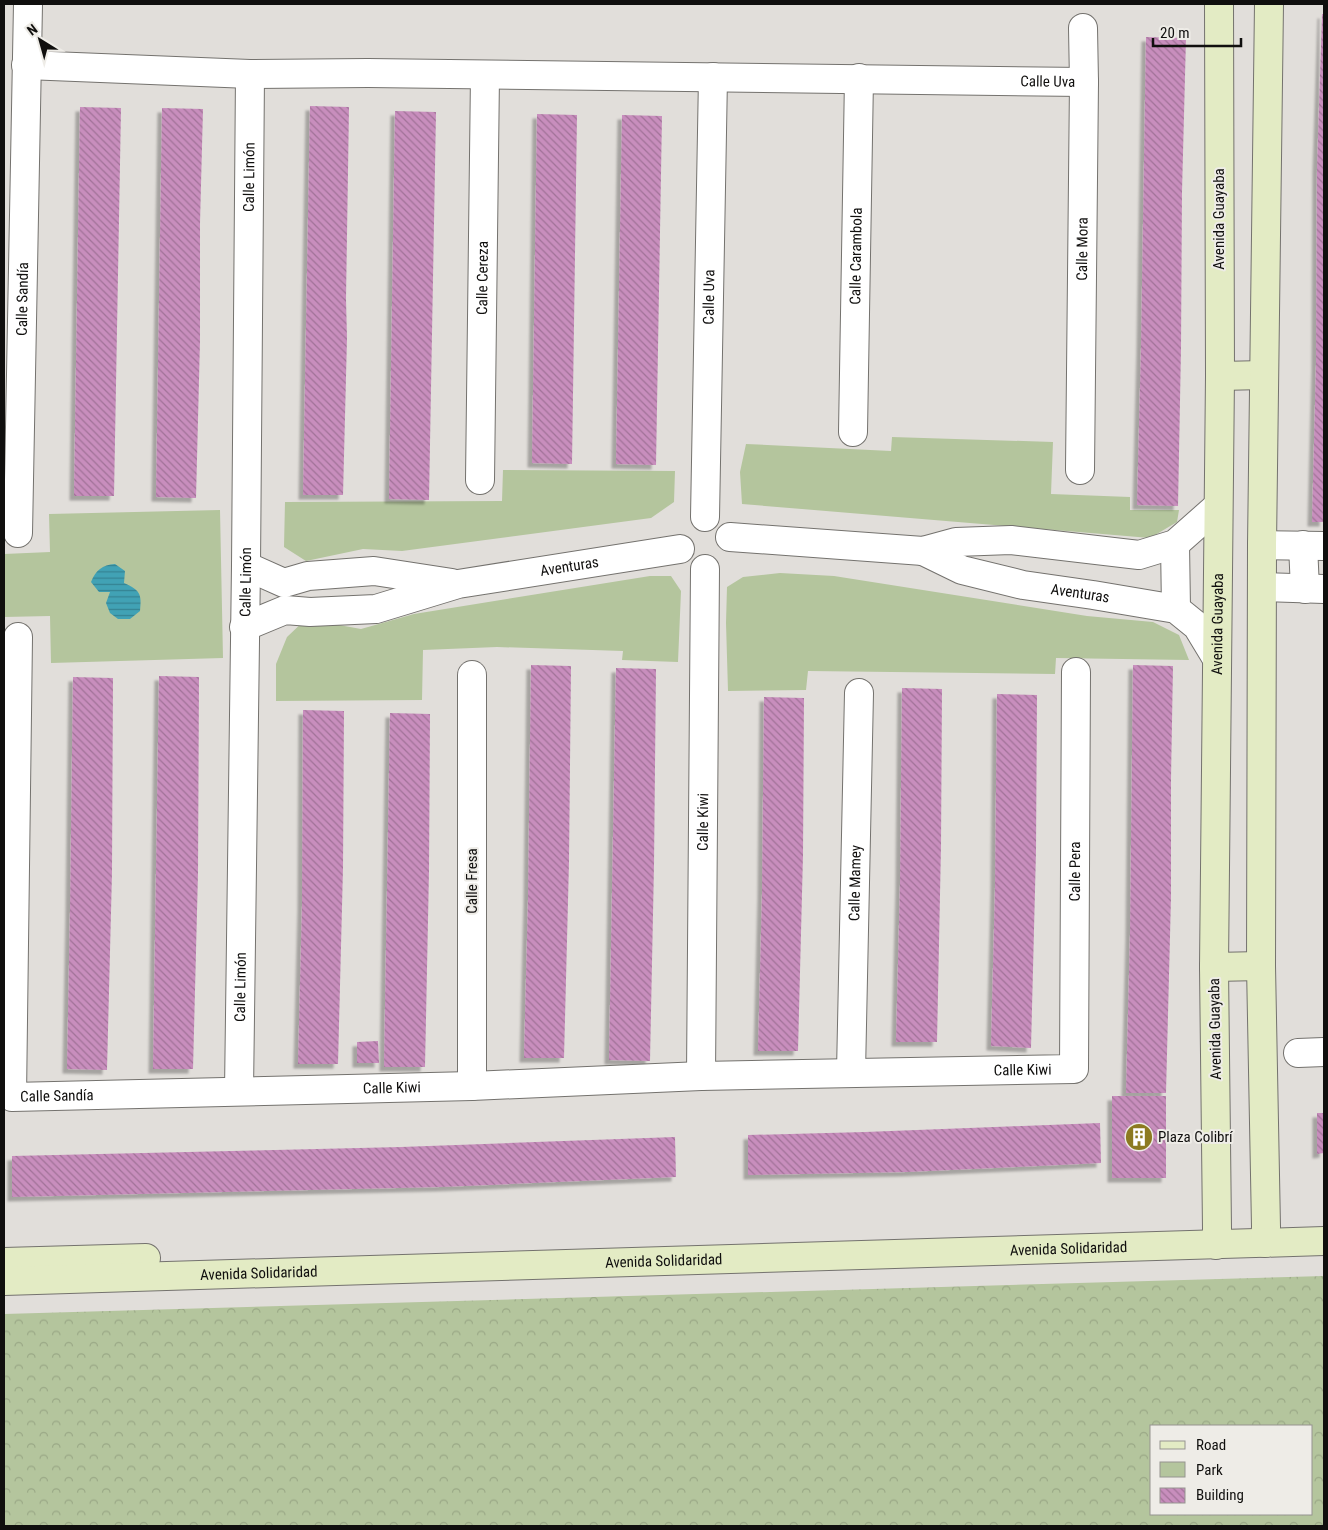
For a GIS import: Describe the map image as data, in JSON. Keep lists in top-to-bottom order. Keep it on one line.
{"streets":{"main road":["Avenida Guayaba","Avenida Solidaridad"],"street":["Calle Uva","Calle Limón","Calle Mora","Calle Carambola","Calle Cereza","Calle Sandía","Aventuras","Calle Kiwi","Calle Pera","Calle Fresa","Calle Mamey"]},"crossings":[["Calle Uva","Calle Limón"],["Calle Uva","Calle Mora"],["Calle Uva","Calle Carambola"],["Calle Uva","Calle Cereza"],["Calle Uva","Aventuras"],["Calle Uva","Calle Kiwi"],["Calle Limón","Calle Sandía"],["Calle Limón","Aventuras"],["Avenida Guayaba","Aventuras"],["Avenida Guayaba","Avenida Solidaridad"],["Calle Sandía","Calle Kiwi"],["Aventuras","Calle Kiwi"],["Calle Kiwi","Calle Pera"],["Calle Kiwi","Calle Fresa"],["Calle Kiwi","Calle Mamey"]],"places":{"building":["Plaza Colibrí"]},"legend":["Road","Park","Building"],"scale_bar":"20 m","north":"top left"}
